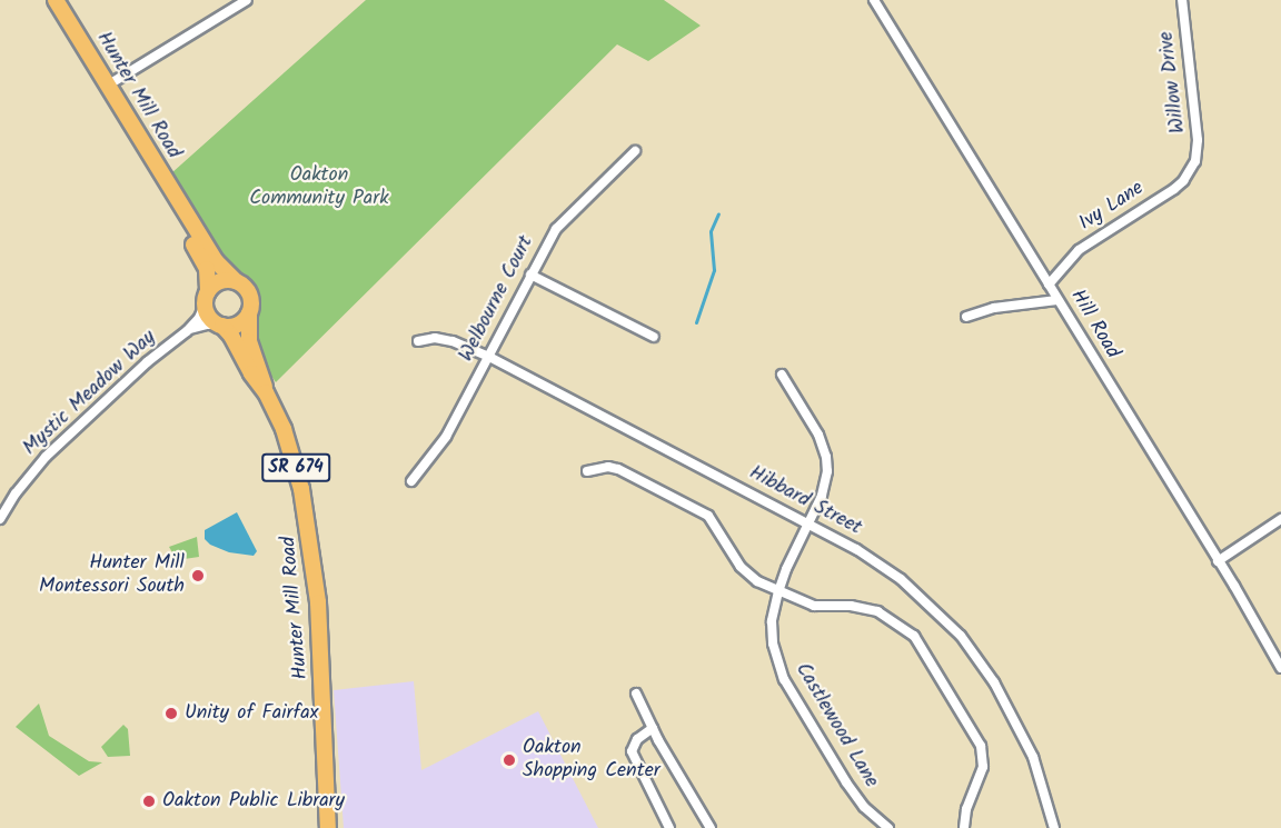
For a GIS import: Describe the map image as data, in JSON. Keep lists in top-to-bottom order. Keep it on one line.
{"streets":{"main road":["Hunter Mill Road","SR 674"],"street":["Willow Drive","Ivy Lane","Welbourne Court","Hill Road","Mystic Meadow Way","Hibbard Street","Castlewood Lane"]},"crossings":[["Willow Drive","Ivy Lane"],["Hunter Mill Road","Mystic Meadow Way"],["Ivy Lane","Hill Road"],["Welbourne Court","Hibbard Street"],["Hibbard Street","Castlewood Lane"]],"parks":["Oakton Community Park"],"places":["Hunter Mill Montessori South","Unity of Fairfax","Oakton Shopping Center","Oakton Public Library"]}
